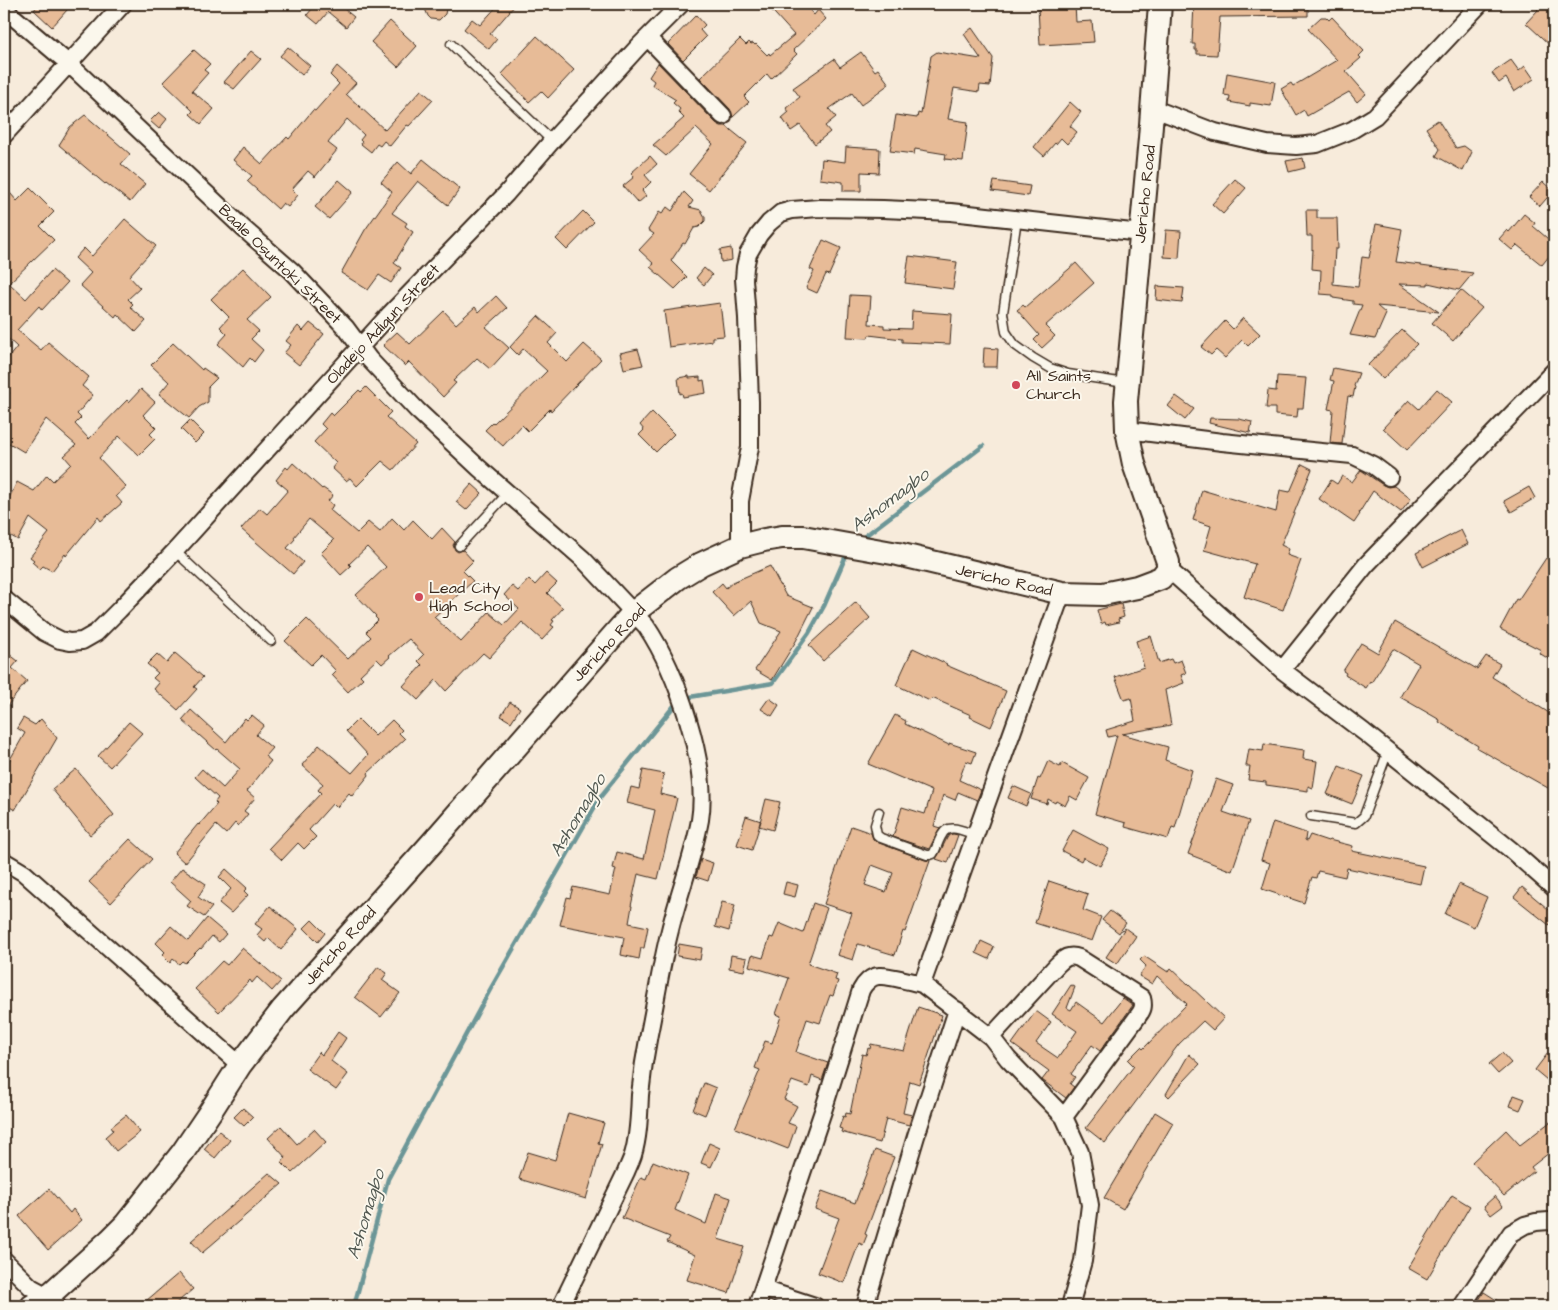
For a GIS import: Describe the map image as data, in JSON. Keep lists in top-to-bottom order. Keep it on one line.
{"streets":{"street":["Jericho Road","Baale Osuntoki Street","Oladejo Adigun Street"]},"crossings":[["Jericho Road","Baale Osuntoki Street"],["Baale Osuntoki Street","Oladejo Adigun Street"]],"water":["Ashomagbo"],"places":["All Saints Church","Lead City High School"]}
